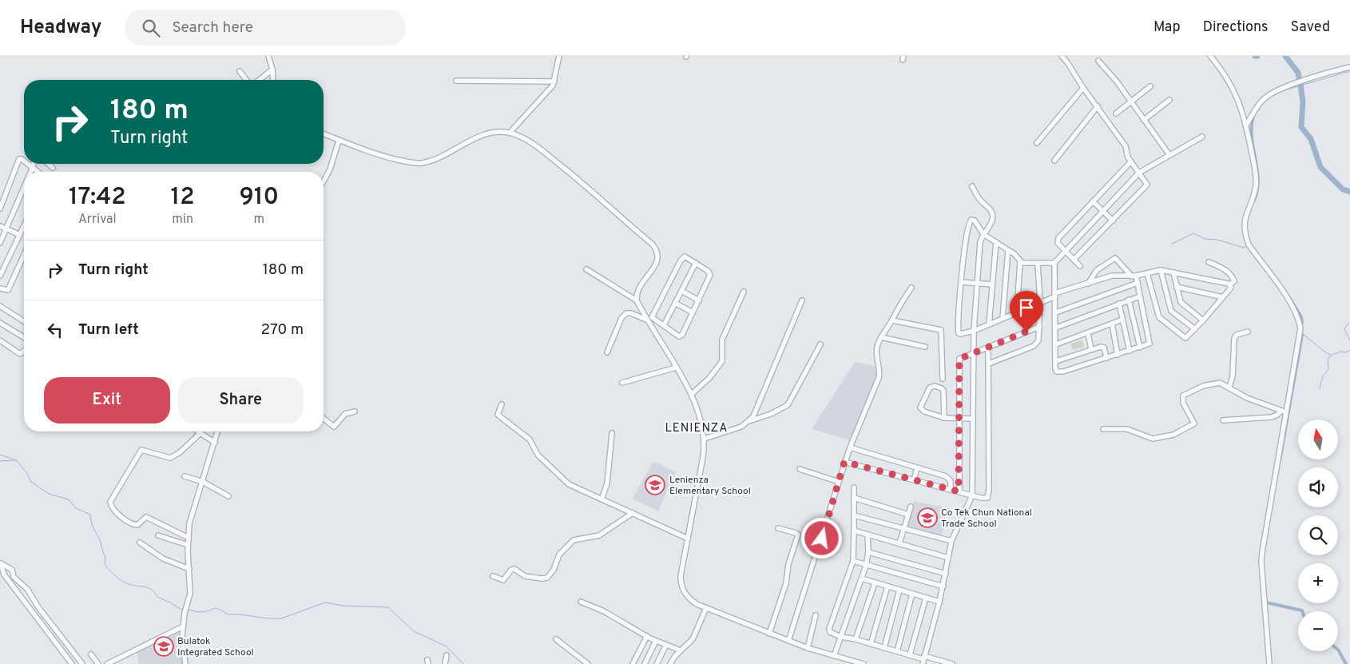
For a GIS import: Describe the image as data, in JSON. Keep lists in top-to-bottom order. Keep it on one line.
{"districts":["LENIENZA"],"places":{"school or university":["Lenienza Elementary School","Co Tek Chun National Trade School","Bulatok Integrated School"]},"north":"top","page":{"header":"Headway","search":"Search here","nav":["Map","Directions","Saved"],"turn":["180 m","Turn right"],"eta":["17:42","Arrival","12","min","910","m"],"list":[{"name":"Turn right","value":"180 m"},{"name":"Turn left","value":"270 m"}],"buttons":["Exit","Share"],"map_buttons":["+","−"]}}
